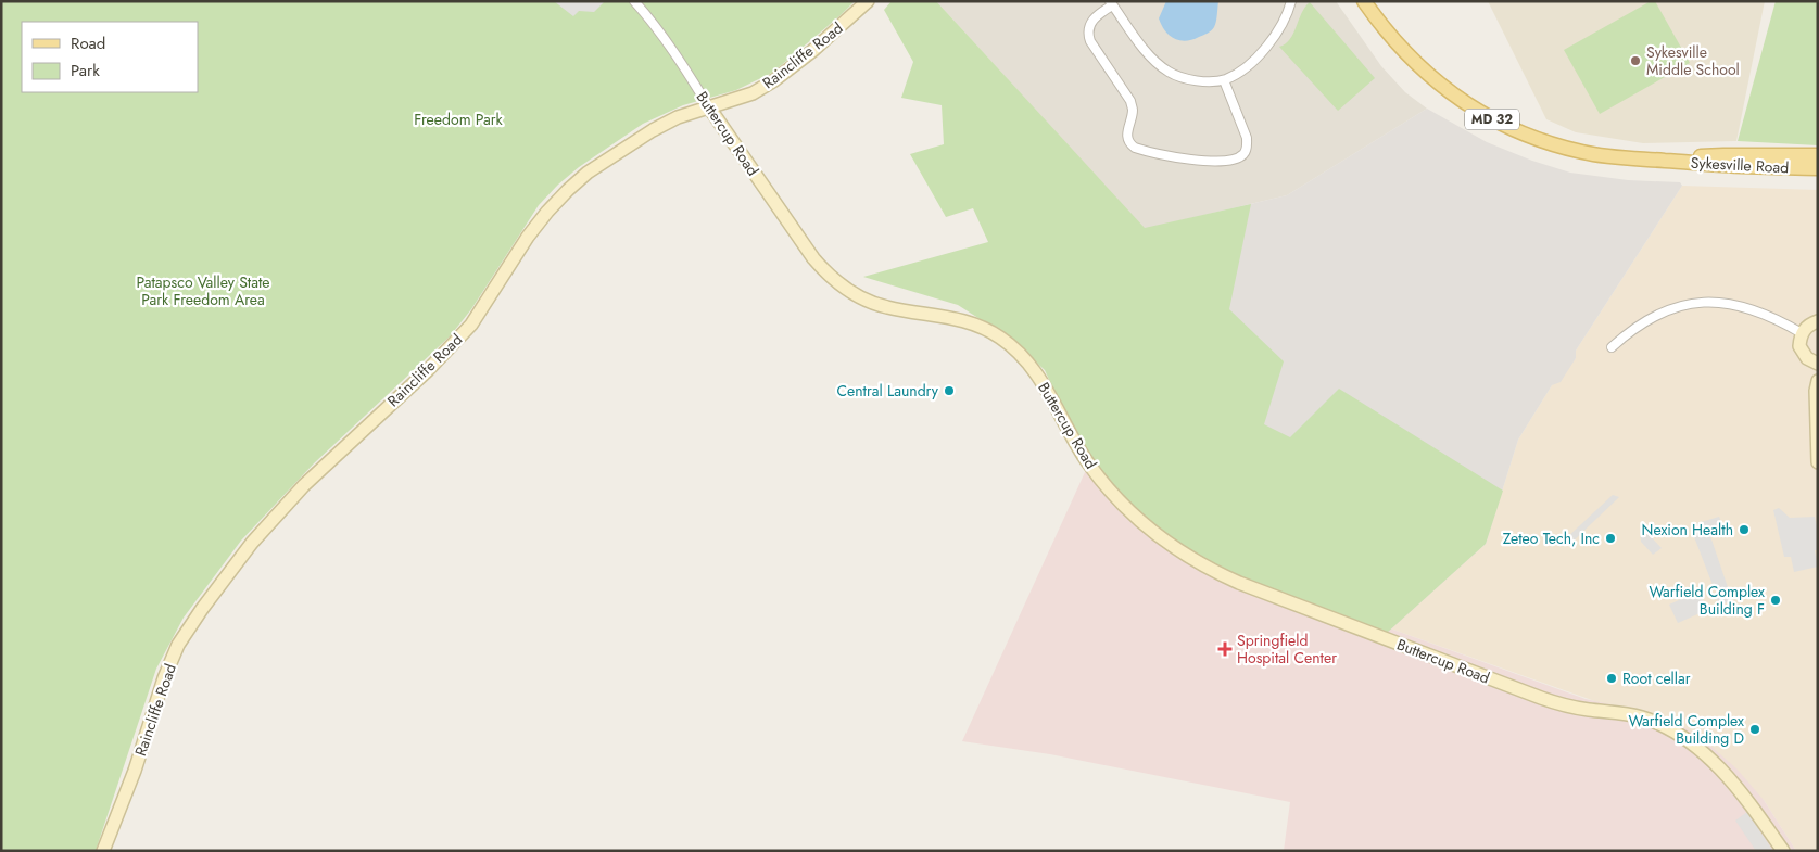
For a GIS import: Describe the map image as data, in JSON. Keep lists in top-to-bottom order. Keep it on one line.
{"streets":{"main road":["MD 32","Sykesville Road"],"street":["Raincliffe Road","Buttercup Road"]},"crossings":[["Raincliffe Road","Buttercup Road"]],"parks":["Freedom Park","Patapsco Valley State Park Freedom Area"],"places":{"other":["Sykesville Middle School","Central Laundry","Nexion Health","Zeteo Tech, Inc","Warfield Complex Building F","Root cellar","Warfield Complex Building D"],"health":["Springfield Hospital Center"]},"legend":["Road","Park"]}
